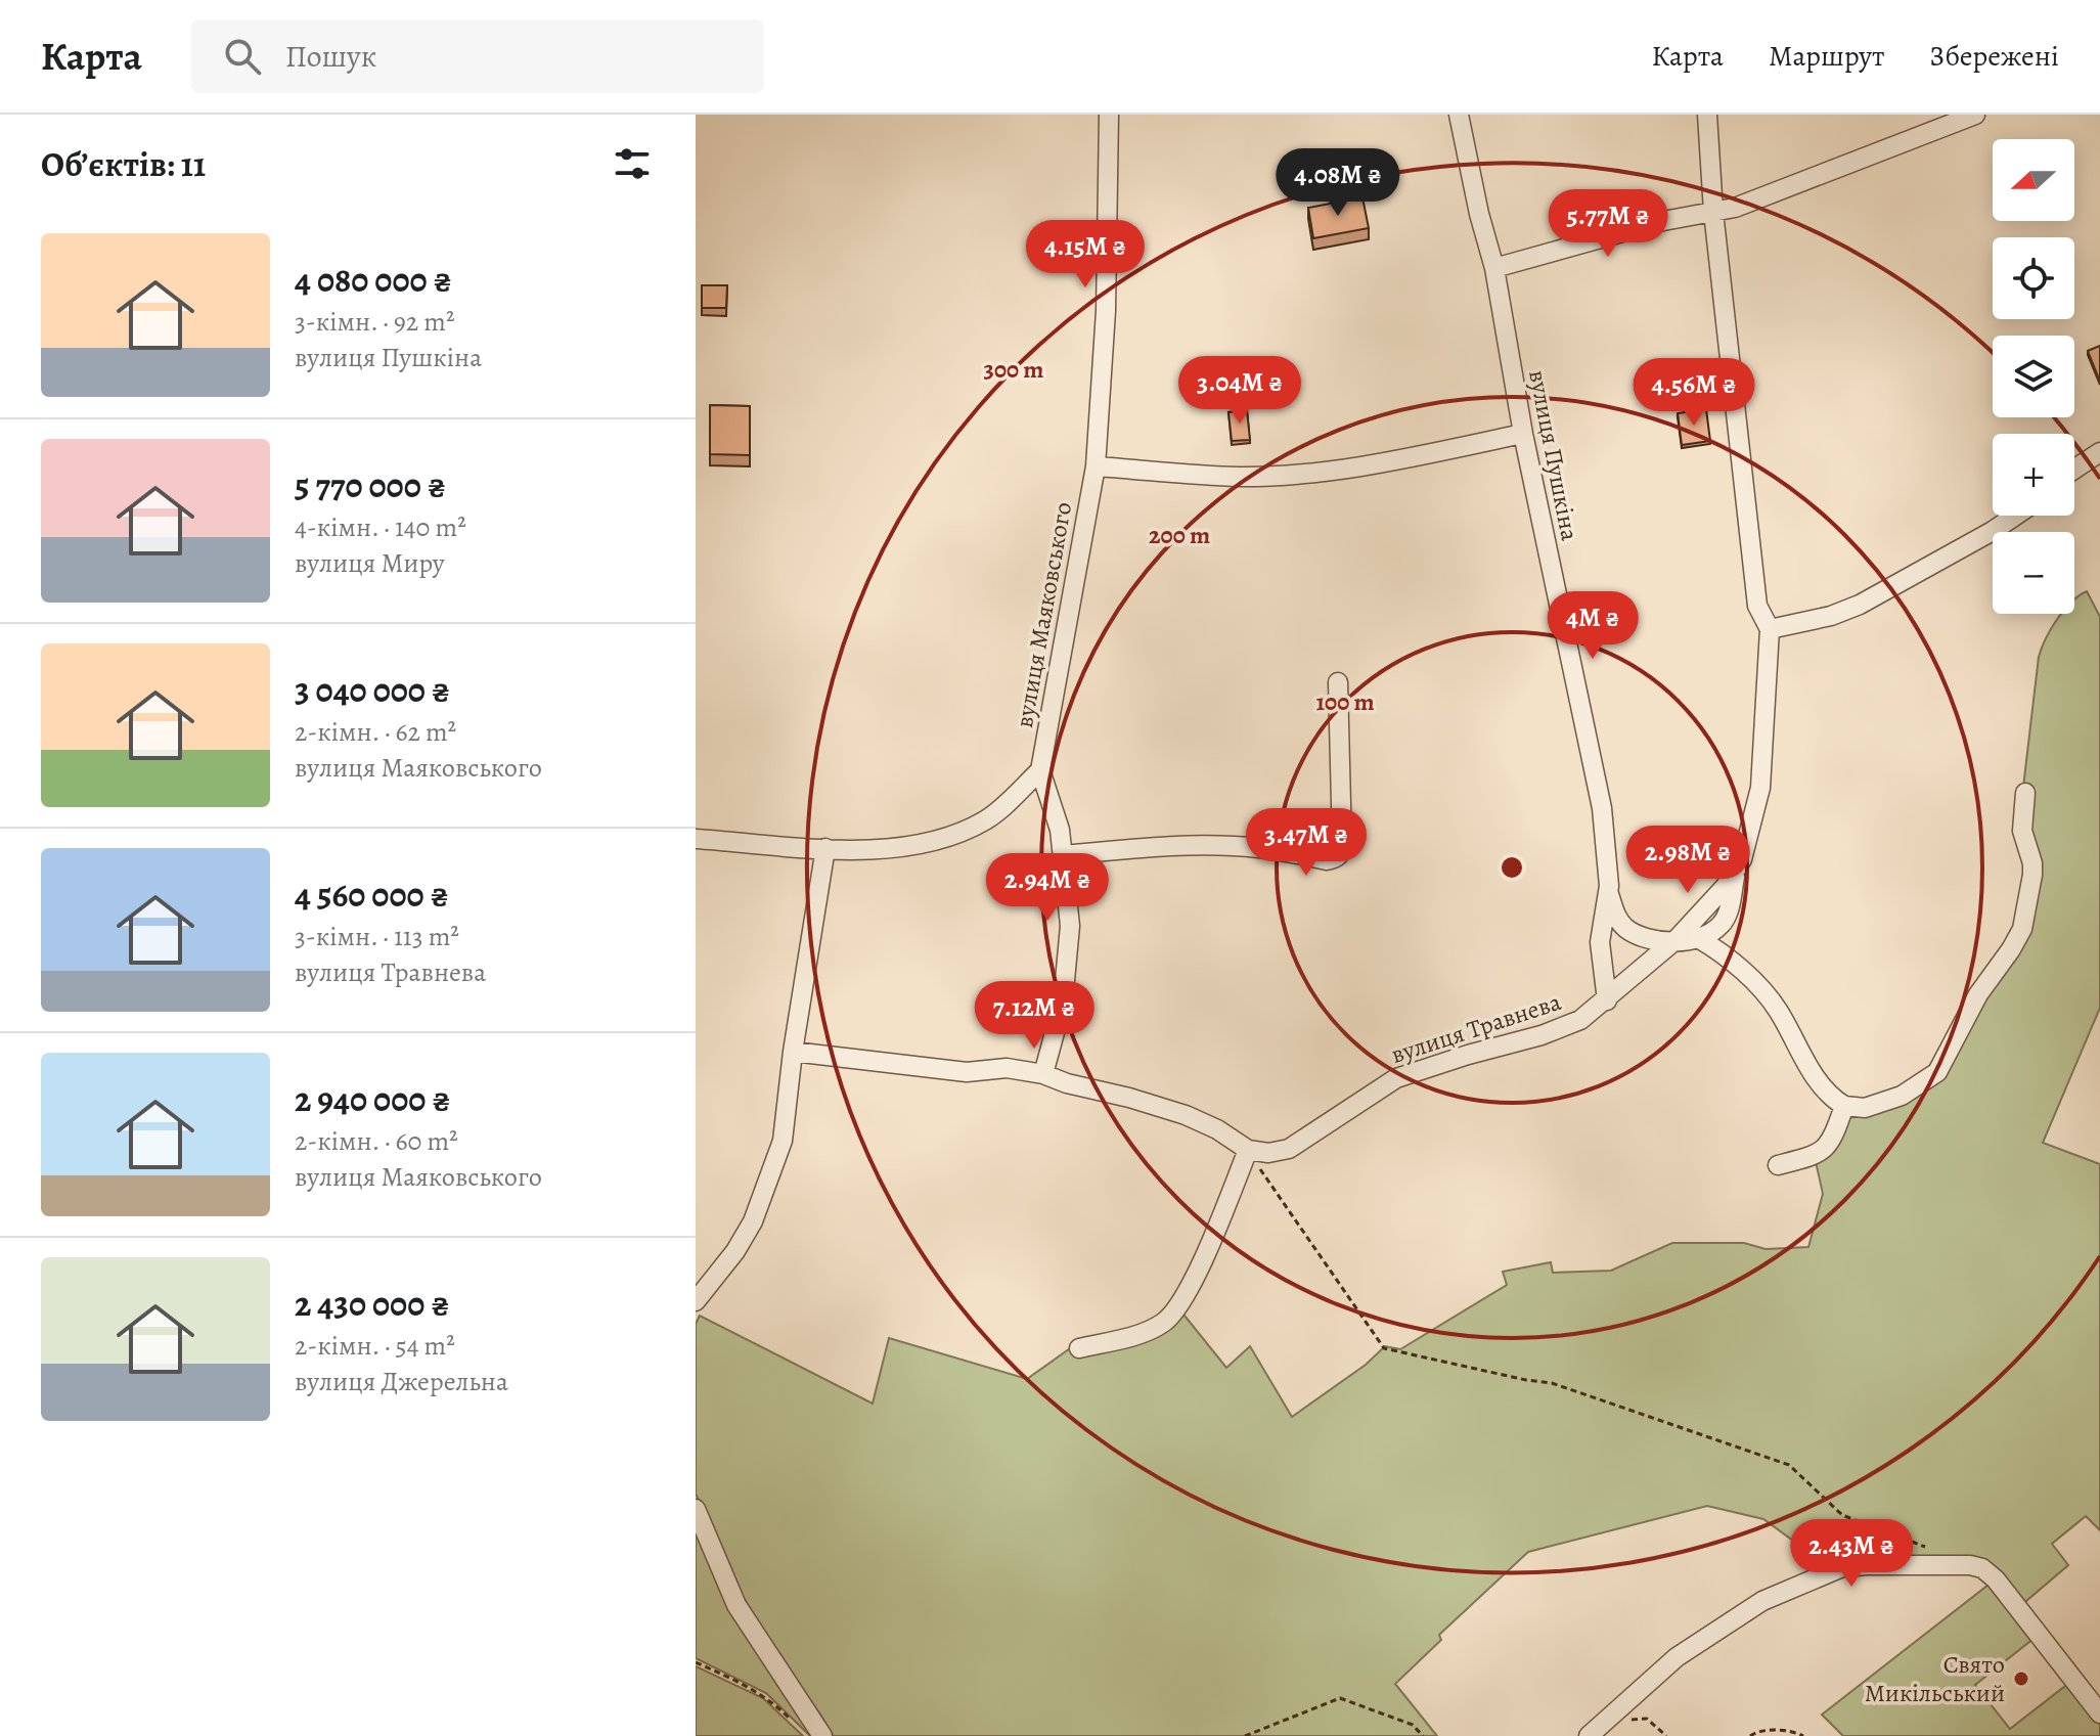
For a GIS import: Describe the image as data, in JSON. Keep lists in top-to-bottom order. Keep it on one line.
{"streets":{"street":["вулиця Пушкіна","вулиця Маяковського","вулиця Травнева"]},"crossings":[["вулиця Пушкіна","вулиця Травнева"]],"places":["Свято Микільський"],"north":"left","page":{"header":"Карта","search":"Пошук","nav":["Карта","Маршрут","Збережені"],"heading":"Об’єктів: 11","map_buttons":["+","−"],"price":["4.08M ₴","5.77M ₴","4.15M ₴","3.04M ₴","4.56M ₴","4M ₴","3.47M ₴","2.98M ₴","2.94M ₴","7.12M ₴","2.43M ₴"],"list":[{"name":"4 080 000 ₴","note":"3-кімн. · 92 m² · вулиця Пушкіна"},{"name":"5 770 000 ₴","note":"4-кімн. · 140 m² · вулиця Миру"},{"name":"3 040 000 ₴","note":"2-кімн. · 62 m² · вулиця Маяковського"},{"name":"4 560 000 ₴","note":"3-кімн. · 113 m² · вулиця Травнева"},{"name":"2 940 000 ₴","note":"2-кімн. · 60 m² · вулиця Маяковського"},{"name":"2 430 000 ₴","note":"2-кімн. · 54 m² · вулиця Джерельна"}]},"rings":["300 m","200 m","100 m"]}
